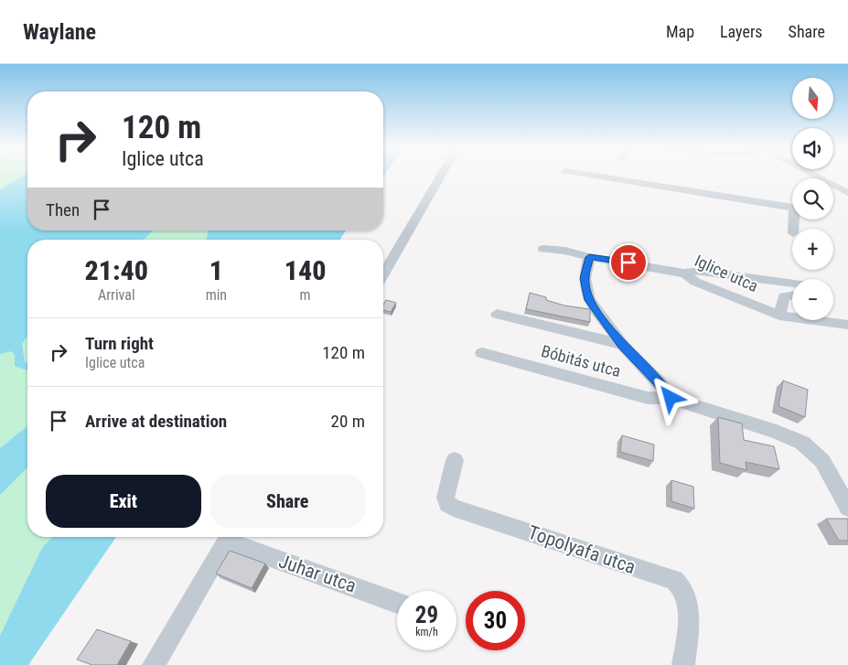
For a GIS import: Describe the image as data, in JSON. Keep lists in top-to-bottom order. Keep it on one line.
{"streets":{"street":["Iglice utca","Bóbitás utca","Topolyafa utca","Juhar utca"]},"north":"bottom","page":{"header":"Waylane","nav":["Map","Layers","Share"],"map_buttons":["+","−"],"turn":["120 m","Iglice utca"],"then":"Then","eta":["21:40","Arrival","1","min","140","m"],"list":[{"name":"Turn right","note":"Iglice utca","value":"120 m"},{"name":"Arrive at destination","value":"20 m"}],"buttons":["Exit","Share"],"speed":"29 km/h","limit":"30"}}
